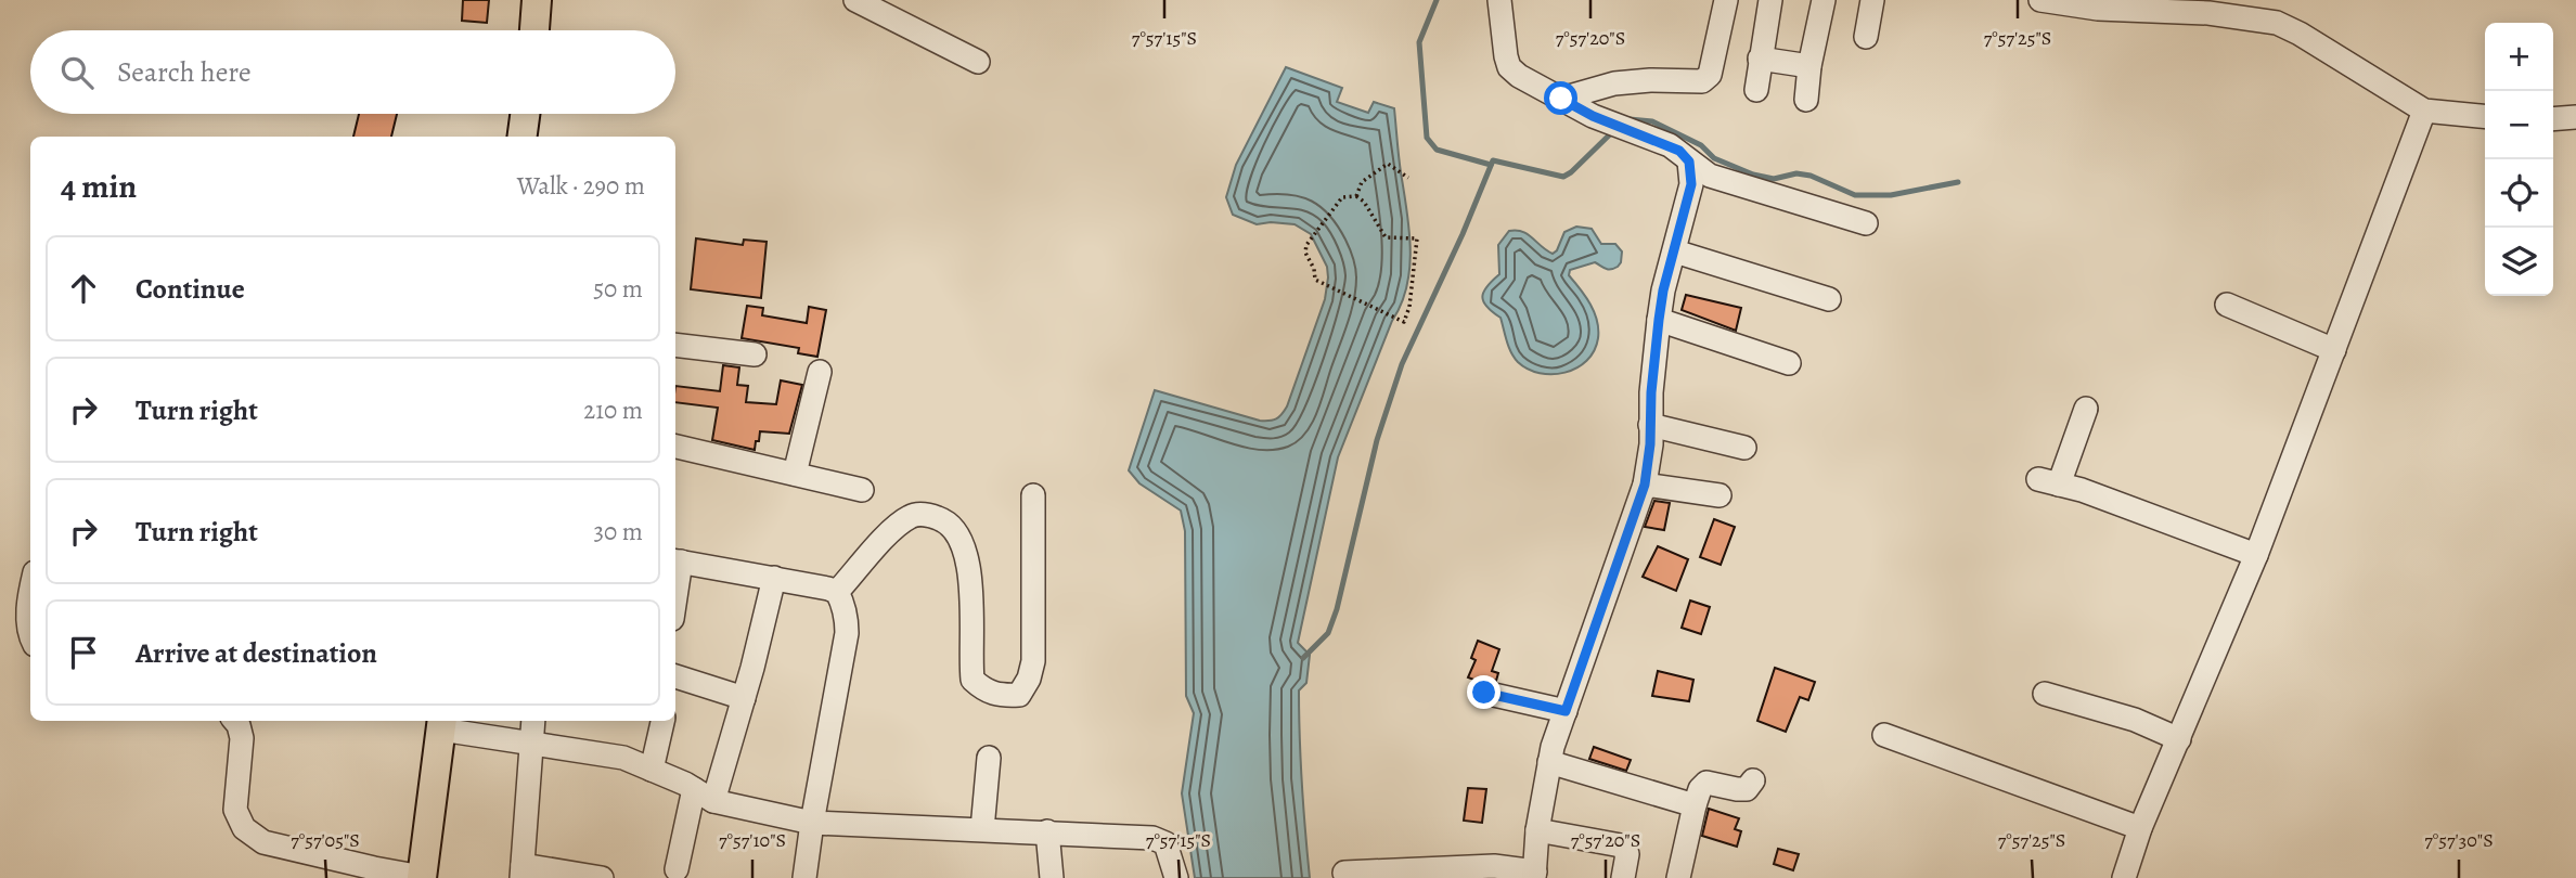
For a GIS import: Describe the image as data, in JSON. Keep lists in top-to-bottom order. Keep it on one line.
{"page":{"map_buttons":["+","−"],"search":"Search here","heading":["4 min","Walk · 290 m"],"list":[["Continue","50 m"],["Turn right","210 m"],["Turn right","30 m"],"Arrive at destination"]},"coordinates":["7°57'15\"S","7°57'20\"S","7°57'25\"S","7°57'05\"S","7°57'10\"S","7°57'30\"S"]}
